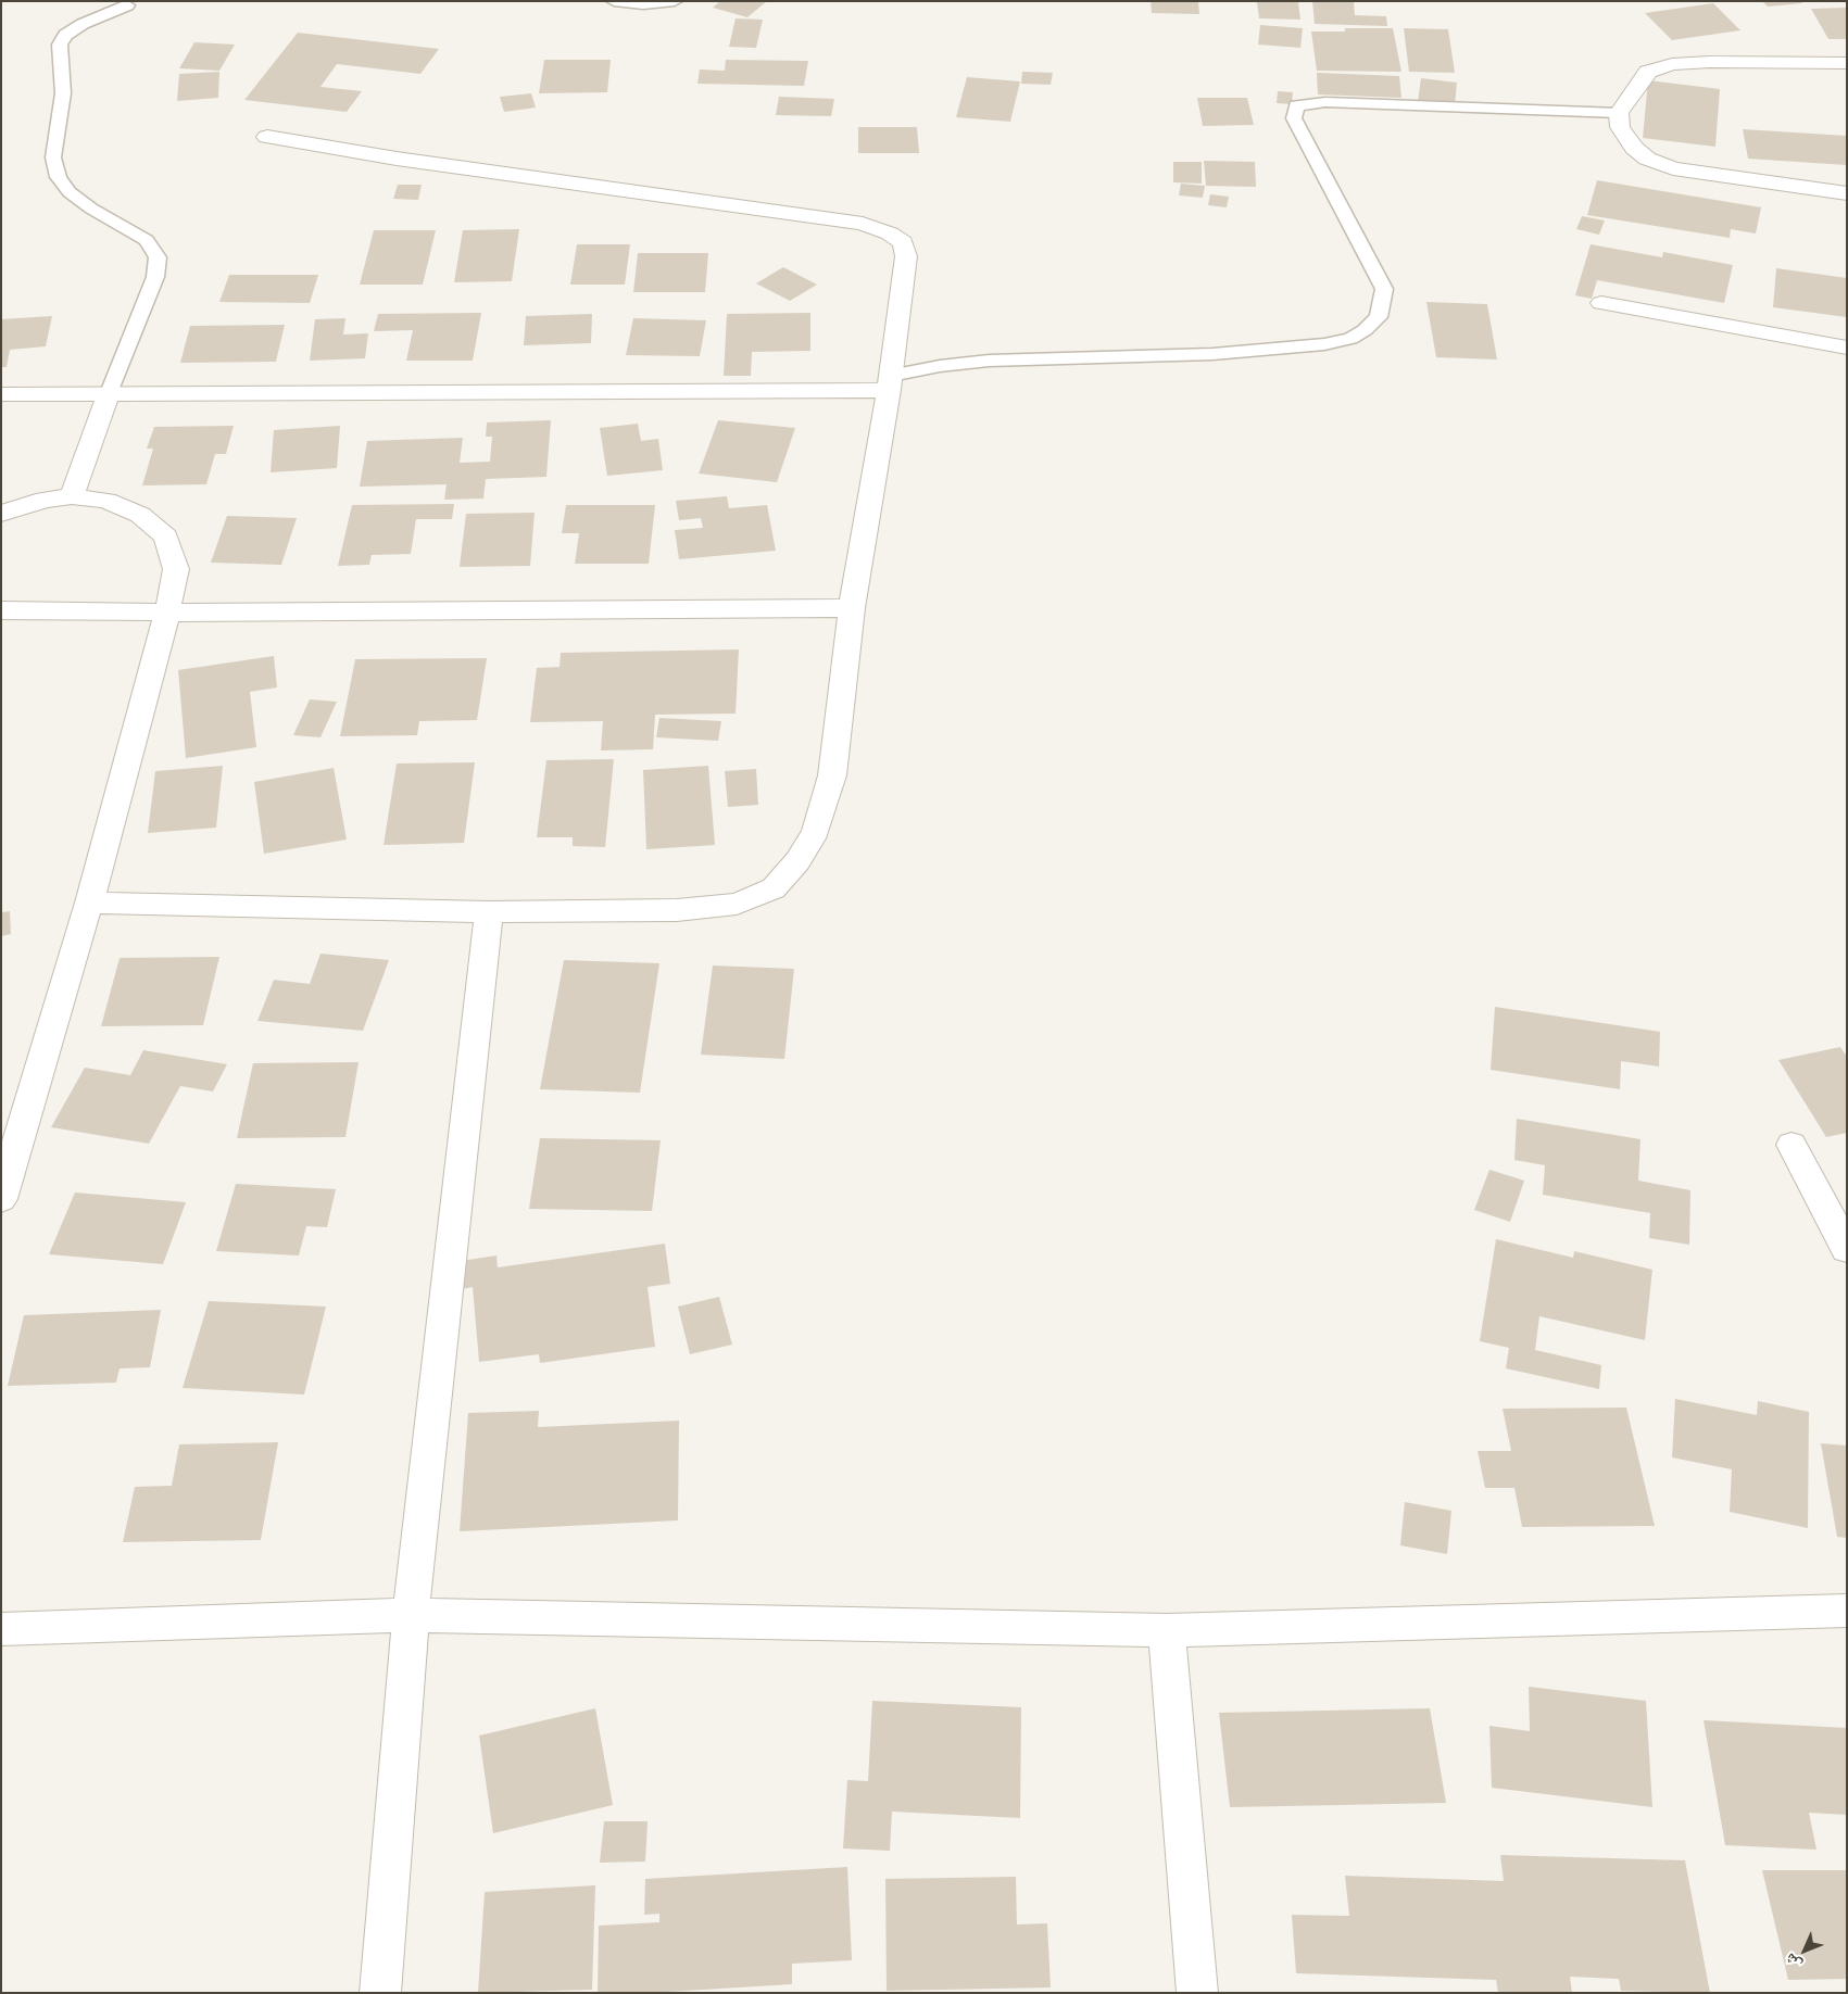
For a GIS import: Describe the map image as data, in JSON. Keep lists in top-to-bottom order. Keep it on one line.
{"north":"bottom left"}
